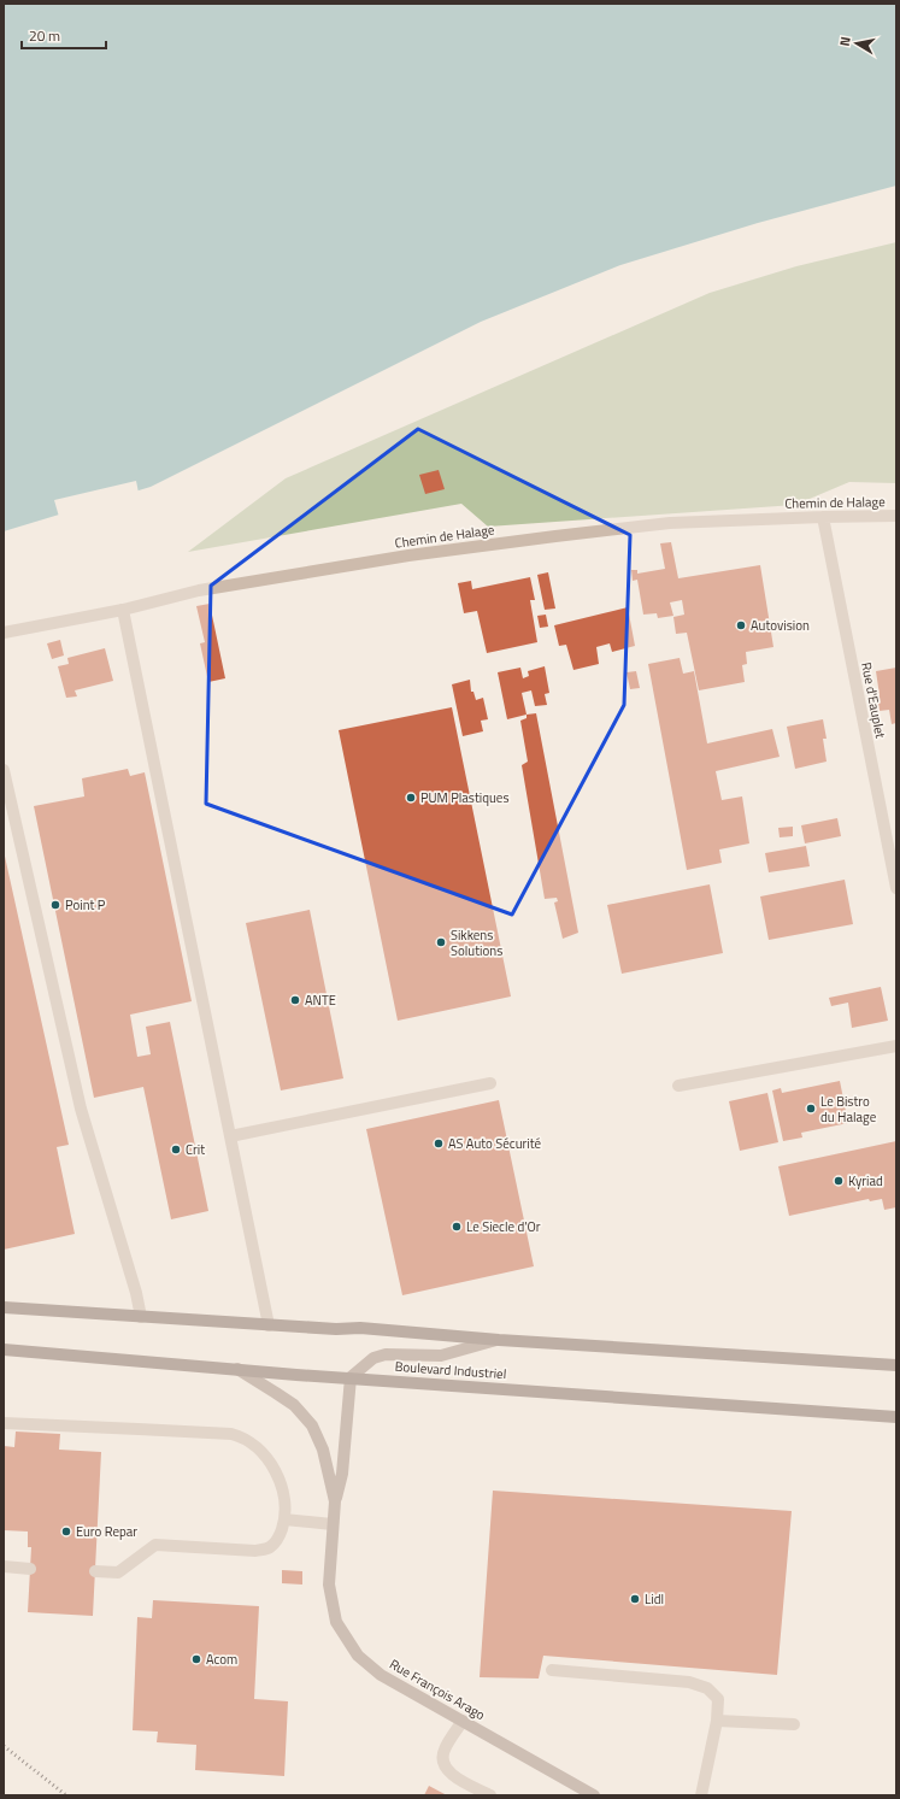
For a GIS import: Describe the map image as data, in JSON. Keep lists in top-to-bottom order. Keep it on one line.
{"streets":{"main road":["Boulevard Industriel"],"street":["Chemin de Halage","Rue d'Eauplet","Rue François Arago"]},"crossings":[["Chemin de Halage","Rue d'Eauplet"],["Boulevard Industriel","Rue François Arago"]],"places":["Autovision","PUM Plastiques","Point P","Sikkens Solutions","ANTE","Le Bistro du Halage","AS Auto Sécurité","Crit","Kyriad","Le Siecle d'Or","Euro Repar","Lidl","Acom"],"scale_bar":"20 m","north":"left"}
